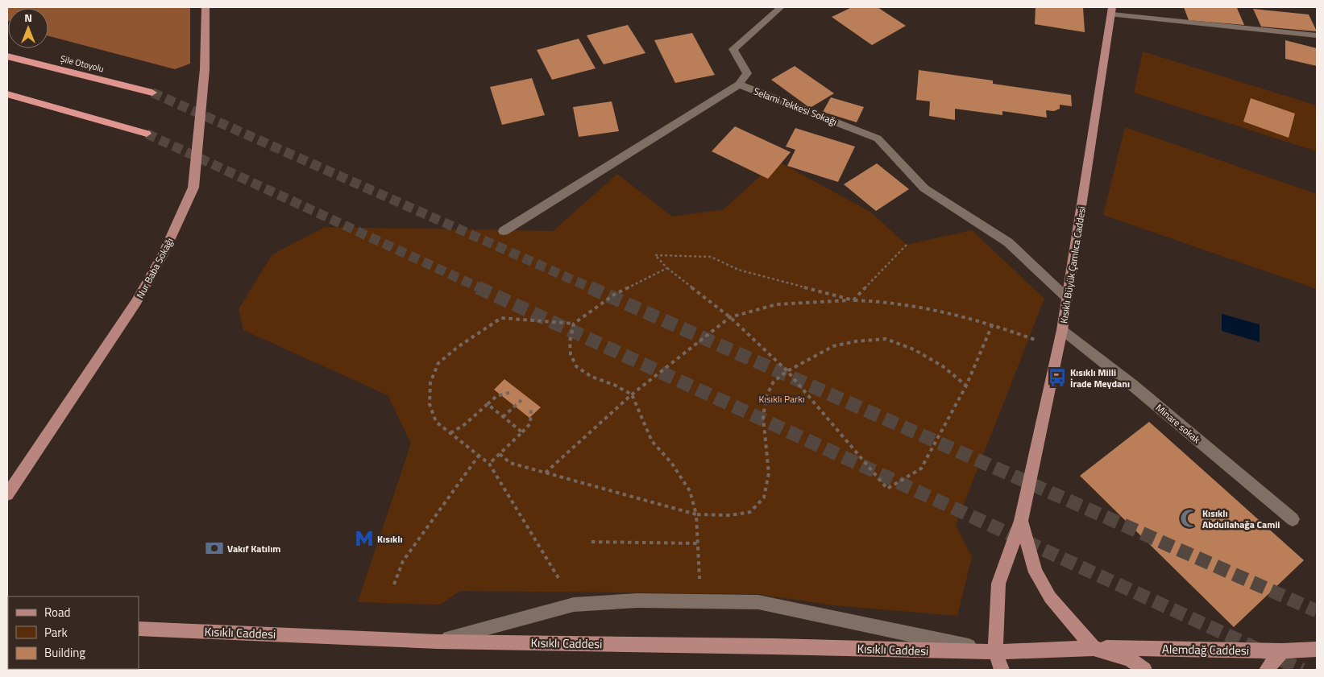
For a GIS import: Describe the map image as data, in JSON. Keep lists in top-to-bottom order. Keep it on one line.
{"streets":{"highway":["Şile Otoyolu"],"main road":["Kısıklı Büyük Çamlıca Caddesi","Nur Baba Sokağı","Kısıklı Caddesi","Alemdağ Caddesi"],"street":["Selami Tekkesi Sokağı","Minare sokak"]},"crossings":[["Selami Tekkesi Sokağı","Kısıklı Büyük Çamlıca Caddesi"],["Kısıklı Büyük Çamlıca Caddesi","Minare sokak"],["Kısıklı Büyük Çamlıca Caddesi","Kısıklı Caddesi"],["Kısıklı Büyük Çamlıca Caddesi","Alemdağ Caddesi"],["Kısıklı Caddesi","Alemdağ Caddesi"]],"parks":["Kısıklı Parkı"],"places":{"bus stop":["Kısıklı Milli İrade Meydanı"],"mosque":["Kısıklı Abdullahağa Camii"],"metro station":["Kısıklı"],"bank":["Vakıf Katılım"]},"legend":["Road","Park","Building"],"north":"top"}
